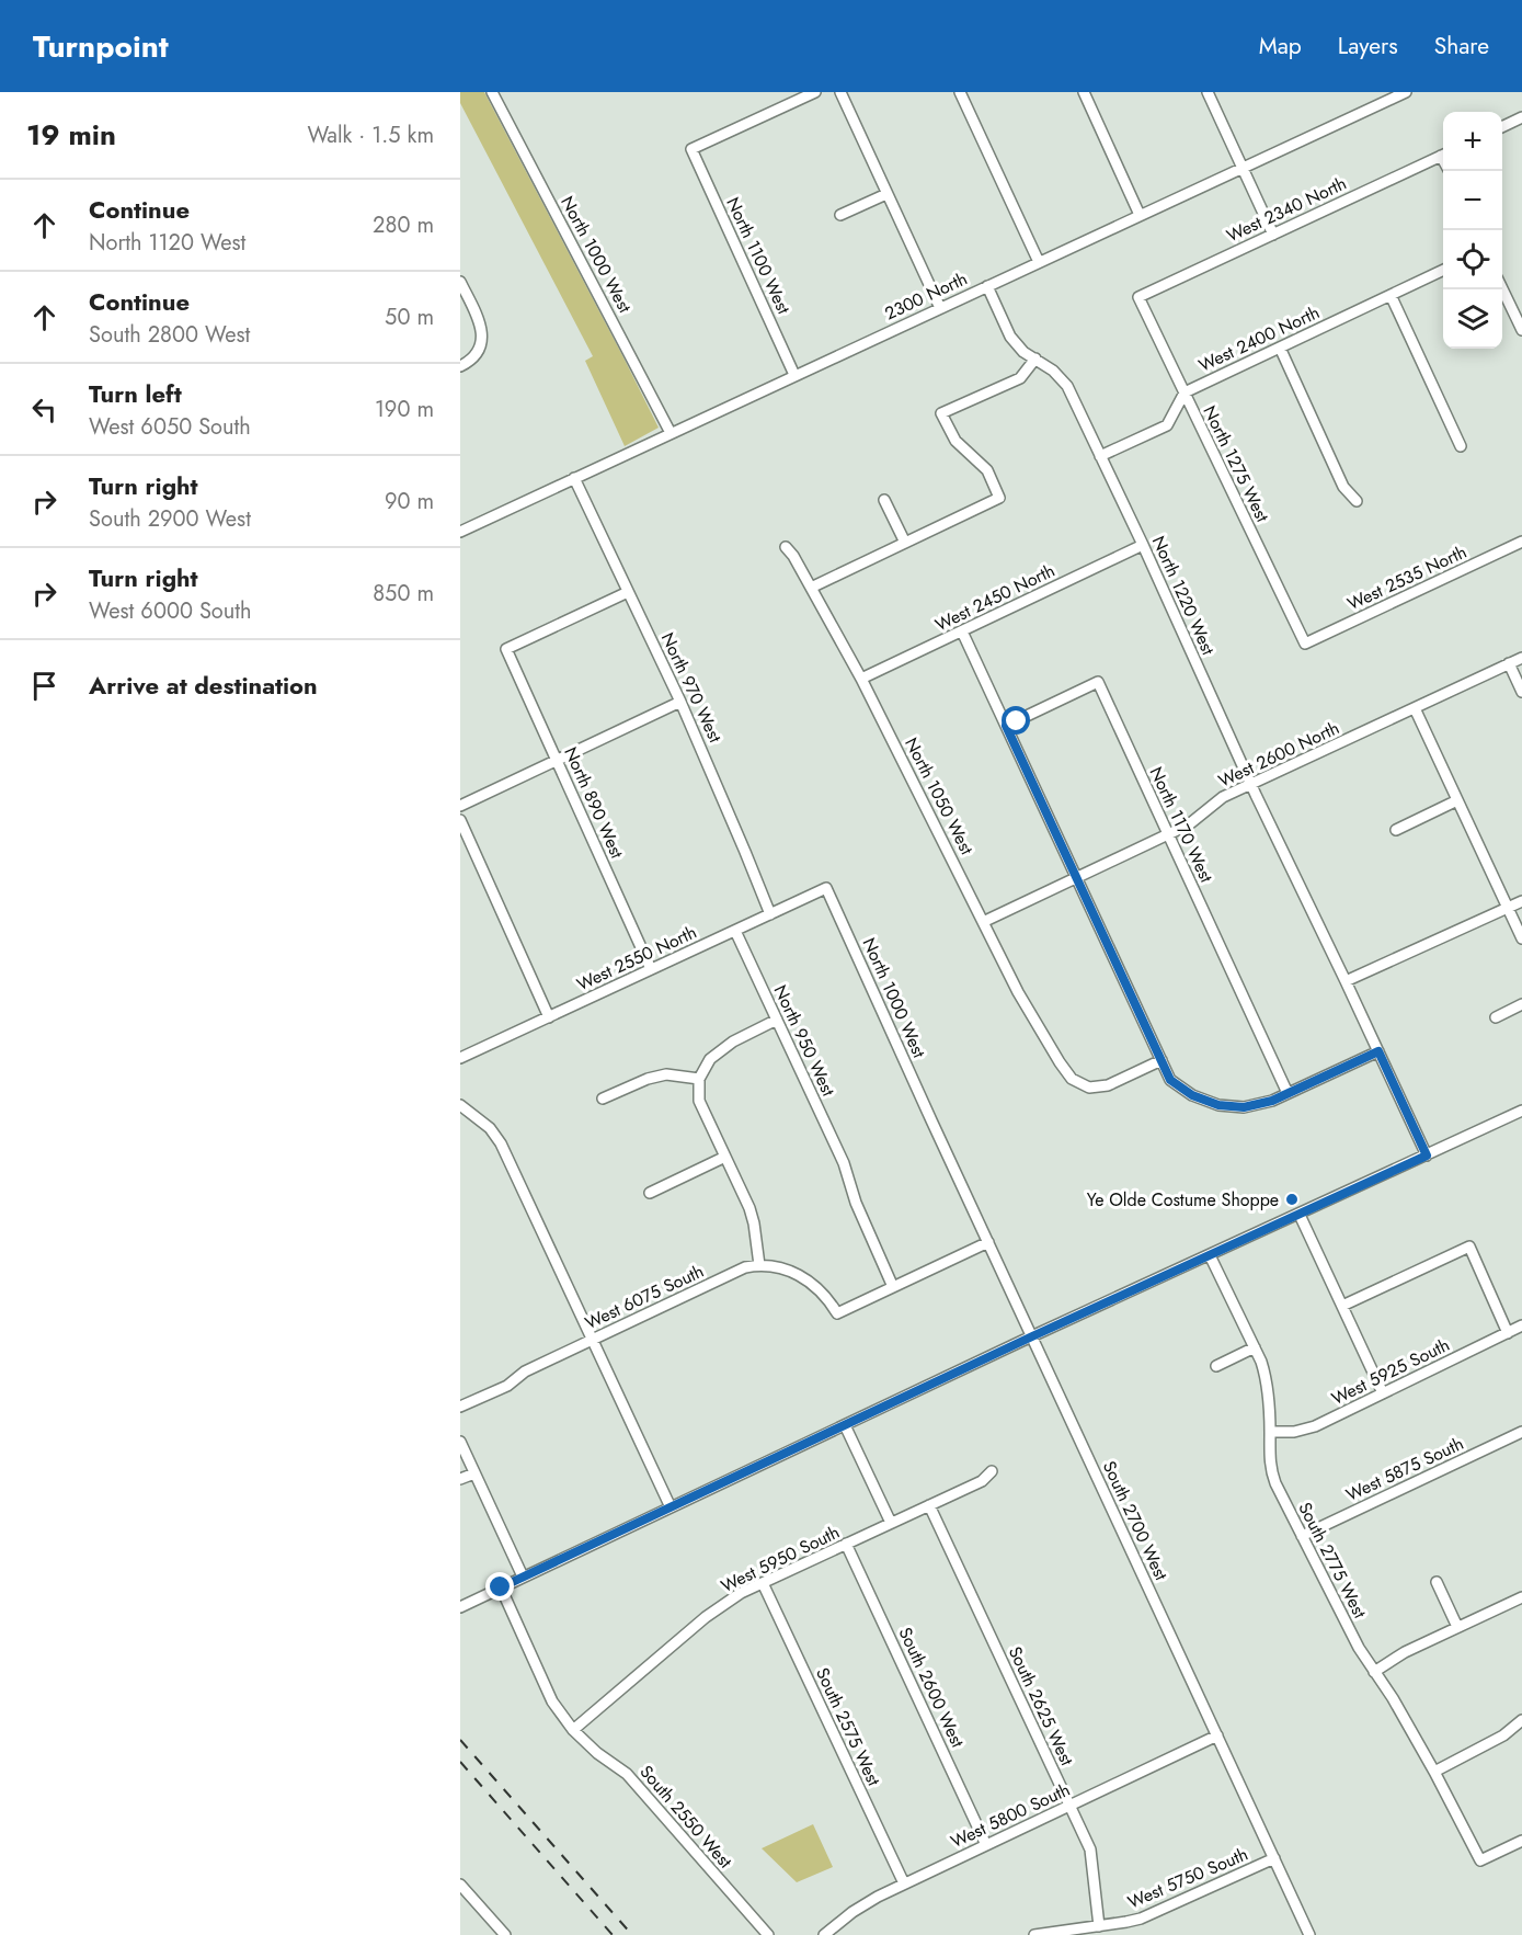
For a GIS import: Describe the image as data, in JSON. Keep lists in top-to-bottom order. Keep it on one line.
{"streets":{"street":["West 2340 North","North 1000 West","North 1100 West","2300 North","West 2400 North","North 1275 West","West 2535 North","North 1220 West","West 2450 North","North 970 West","West 2600 North","North 1050 West","North 890 West","North 1170 West","West 2550 North","North 950 West","West 6075 South","West 5925 South","West 5875 South","South 2700 West","West 5950 South","South 2775 West","South 2600 West","South 2625 West","South 2575 West","West 5800 South","South 2550 West","West 5750 South"]},"crossings":[["West 2340 North","North 1275 West"],["North 1000 West","2300 North"],["North 1000 West","West 2550 North"],["North 1000 West","South 2700 West"],["North 1100 West","2300 North"],["2300 North","North 1220 West"],["2300 North","North 970 West"],["West 2400 North","North 1275 West"],["West 2400 North","North 1220 West"],["North 1275 West","West 2535 North"],["North 1220 West","West 2450 North"],["North 1220 West","West 2600 North"],["West 2450 North","North 1050 West"],["North 970 West","North 890 West"],["North 970 West","West 2550 North"],["West 2600 North","North 1050 West"],["West 2600 North","North 1170 West"],["North 890 West","West 2550 North"],["West 2550 North","North 950 West"],["North 950 West","West 6075 South"],["West 5925 South","South 2775 West"],["West 5875 South","South 2775 West"],["South 2700 West","West 5800 South"],["South 2700 West","West 5750 South"],["West 5950 South","South 2600 West"],["West 5950 South","South 2625 West"],["West 5950 South","South 2575 West"],["West 5950 South","South 2550 West"],["South 2600 West","West 5800 South"],["South 2625 West","West 5800 South"],["South 2625 West","West 5750 South"],["South 2575 West","West 5800 South"]],"places":["Ye Olde Costume Shoppe"],"page":{"header":"Turnpoint","nav":["Map","Layers","Share"],"heading":["19 min","Walk · 1.5 km"],"map_buttons":["+","−"],"list":[["Continue","North 1120 West","280 m"],["Continue","South 2800 West","50 m"],["Turn left","West 6050 South","190 m"],["Turn right","South 2900 West","90 m"],["Turn right","West 6000 South","850 m"],"Arrive at destination"]}}
